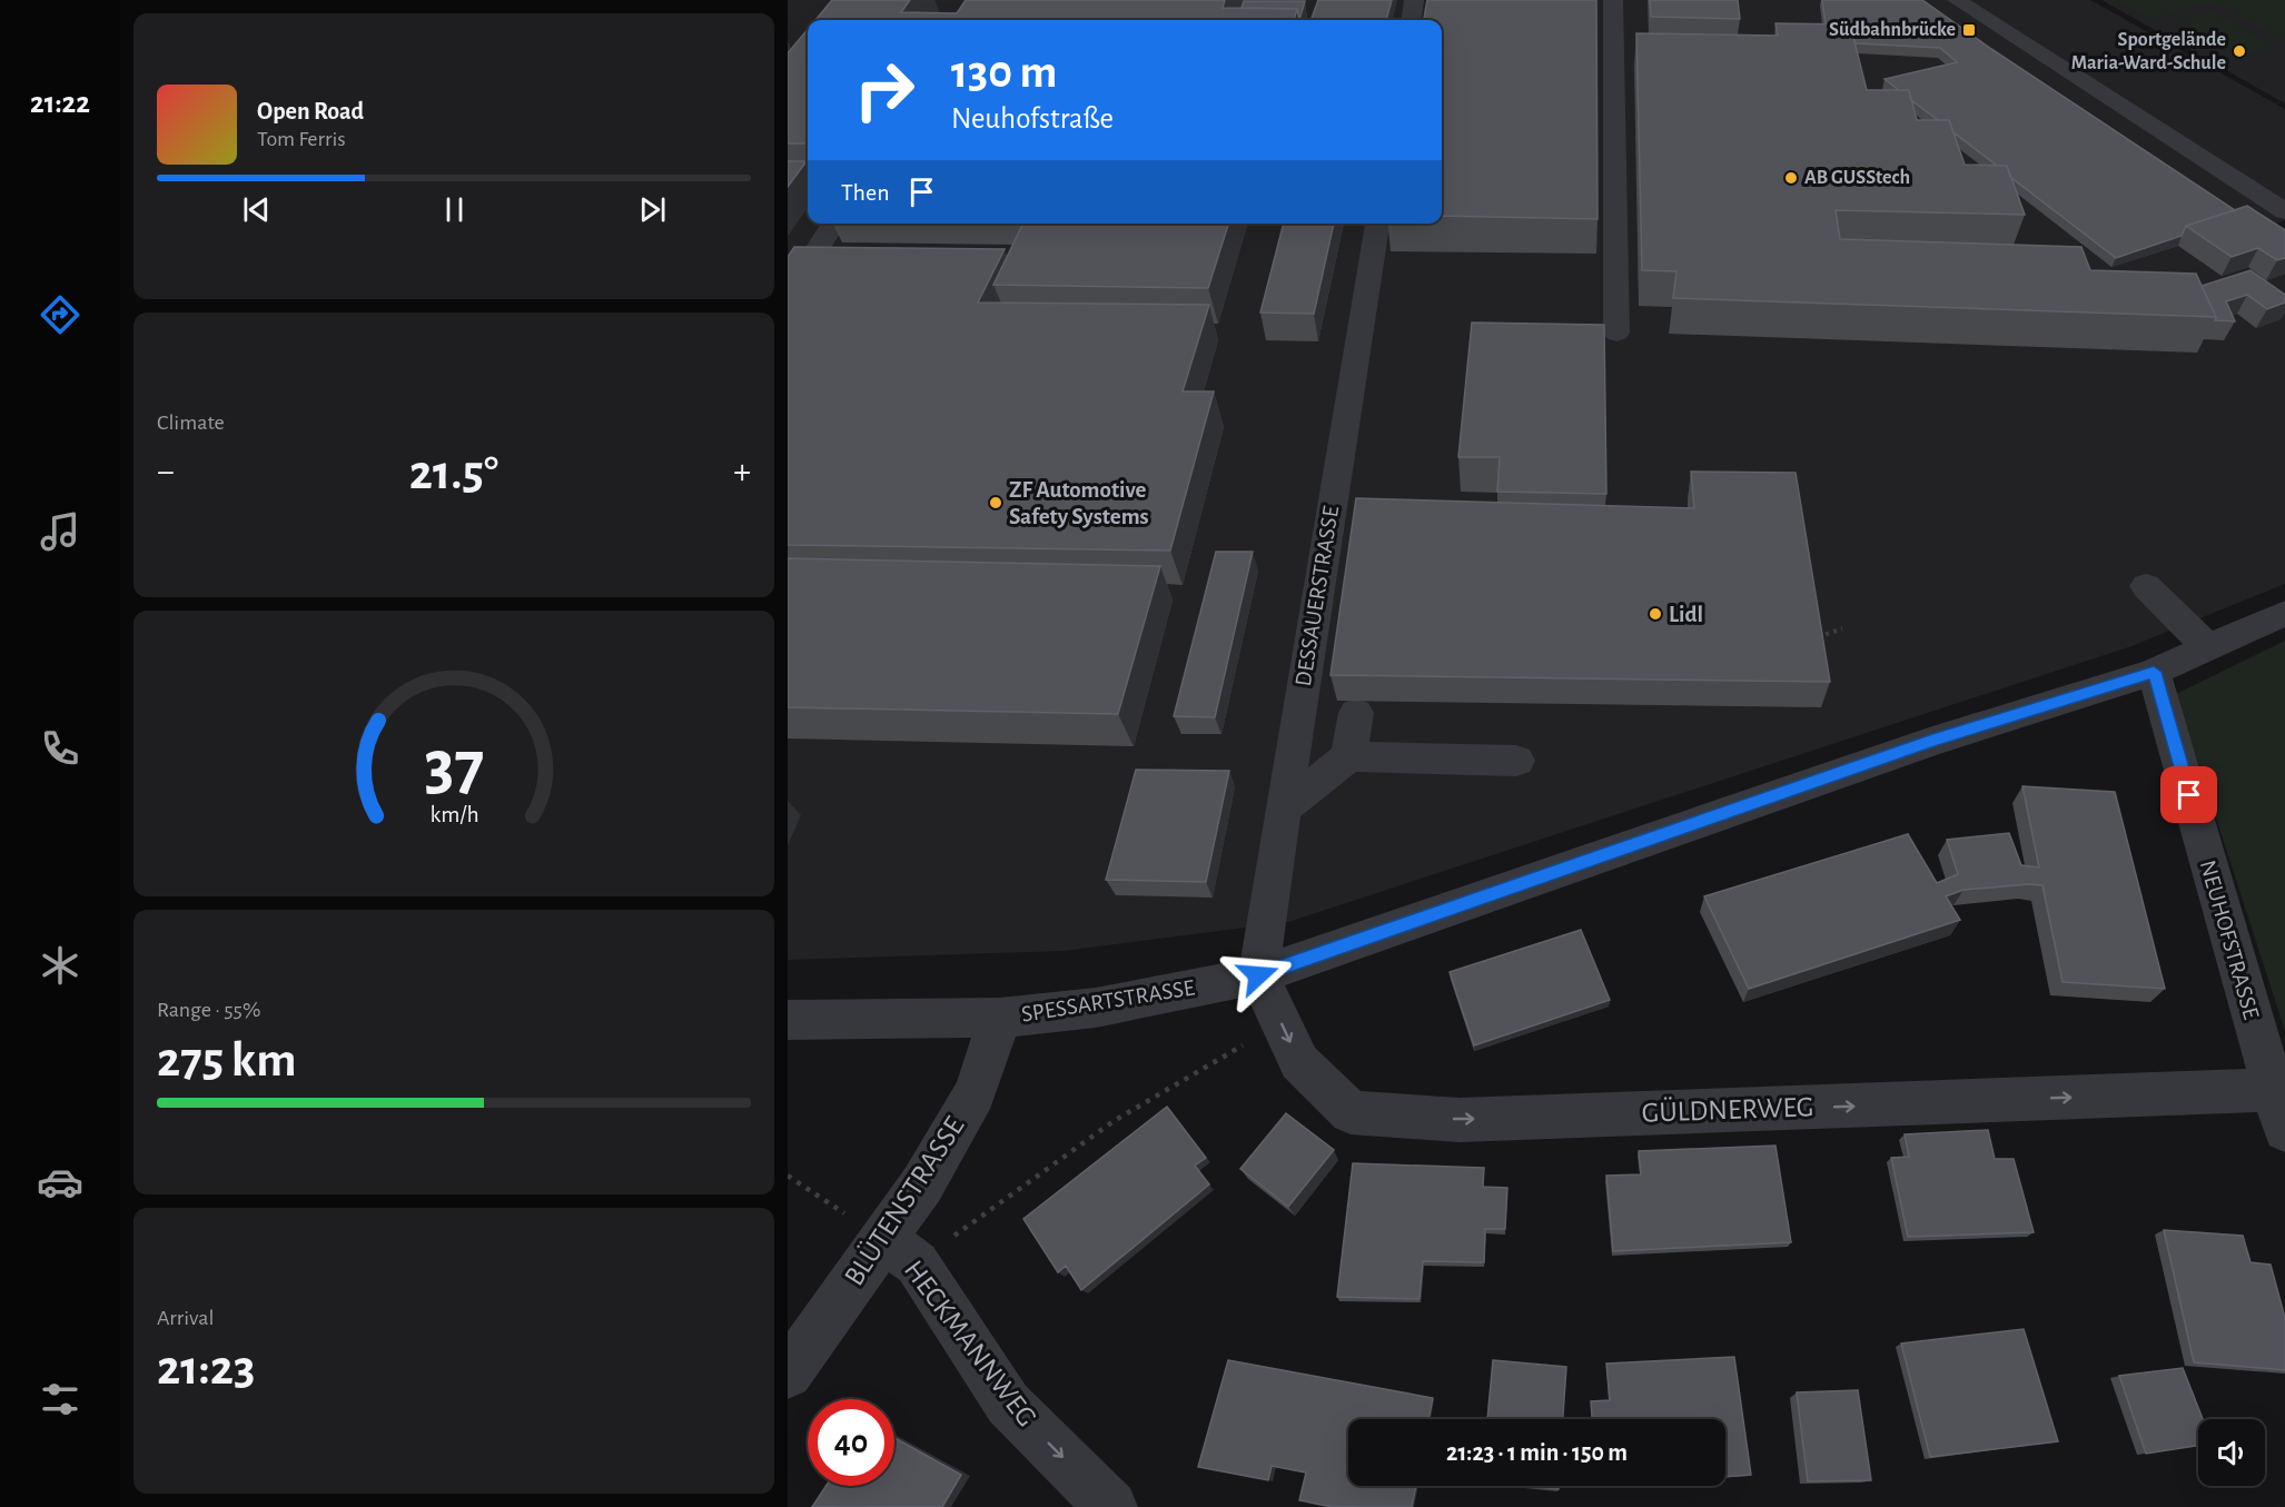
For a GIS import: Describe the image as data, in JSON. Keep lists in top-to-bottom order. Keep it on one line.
{"streets":{"street":["DESSAUERSTRASSE","NEUHOFSTRASSE","SPESSARTSTRASSE","GÜLDNERWEG","BLÜTENSTRASSE","HECKMANNWEG"]},"crossings":[["DESSAUERSTRASSE","SPESSARTSTRASSE"],["DESSAUERSTRASSE","GÜLDNERWEG"],["NEUHOFSTRASSE","SPESSARTSTRASSE"],["NEUHOFSTRASSE","GÜLDNERWEG"],["SPESSARTSTRASSE","GÜLDNERWEG"],["SPESSARTSTRASSE","BLÜTENSTRASSE"],["BLÜTENSTRASSE","HECKMANNWEG"]],"one_way":["GÜLDNERWEG","HECKMANNWEG"],"places":{"transit":["Südbahnbrücke"],"other":["Sportgelände Maria-Ward-Schule","AB GUSStech","ZF Automotive Safety Systems","Lidl"]},"page":{"tabs":"21:22","turn":["130 m","Neuhofstraße"],"song":["Open Road","Tom Ferris"],"then":"Then","tile":["Climate",["Range · 55%","275 km"],["Arrival","21:23"]],"heat":["−","21.5°","+"],"limit":"40","trip":"21:23 · 1 min · 150 m","gauge":["37","km/h"]}}
